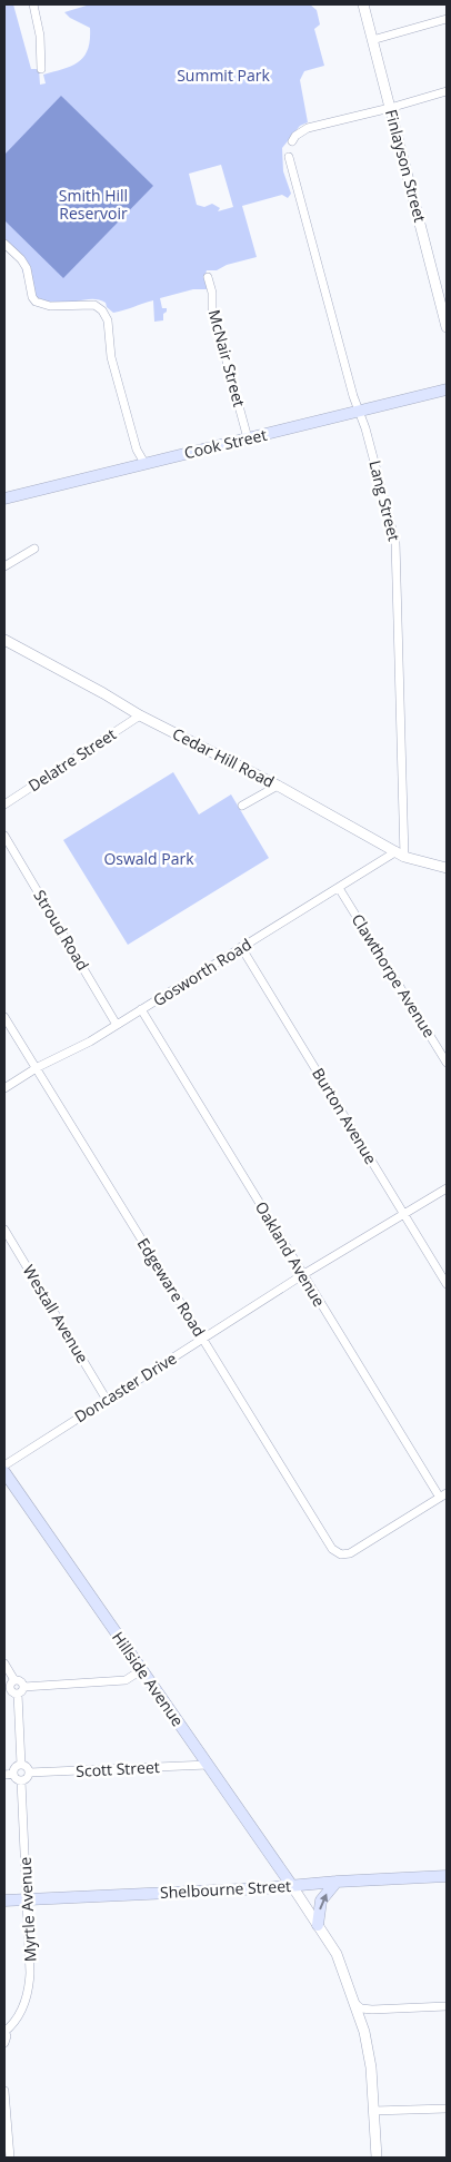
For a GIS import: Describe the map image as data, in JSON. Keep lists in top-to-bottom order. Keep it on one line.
{"streets":{"main road":["Cook Street","Hillside Avenue","Shelbourne Street"],"street":["Finlayson Street","McNair Street","Lang Street","Cedar Hill Road","Delatre Street","Stroud Road","Gosworth Road","Clawthorpe Avenue","Burton Avenue","Oakland Avenue","Edgeware Road","Westall Avenue","Doncaster Drive","Scott Street","Myrtle Avenue"]},"crossings":[["McNair Street","Cook Street"],["Cook Street","Lang Street"],["Lang Street","Cedar Hill Road"],["Lang Street","Gosworth Road"],["Cedar Hill Road","Delatre Street"],["Cedar Hill Road","Gosworth Road"],["Stroud Road","Gosworth Road"],["Gosworth Road","Clawthorpe Avenue"],["Gosworth Road","Burton Avenue"],["Gosworth Road","Oakland Avenue"],["Gosworth Road","Edgeware Road"],["Burton Avenue","Doncaster Drive"],["Oakland Avenue","Edgeware Road"],["Oakland Avenue","Doncaster Drive"],["Edgeware Road","Doncaster Drive"],["Westall Avenue","Doncaster Drive"],["Hillside Avenue","Scott Street"],["Hillside Avenue","Shelbourne Street"],["Scott Street","Myrtle Avenue"],["Shelbourne Street","Myrtle Avenue"]],"parks":["Summit Park","Smith Hill Reservoir","Oswald Park"]}
